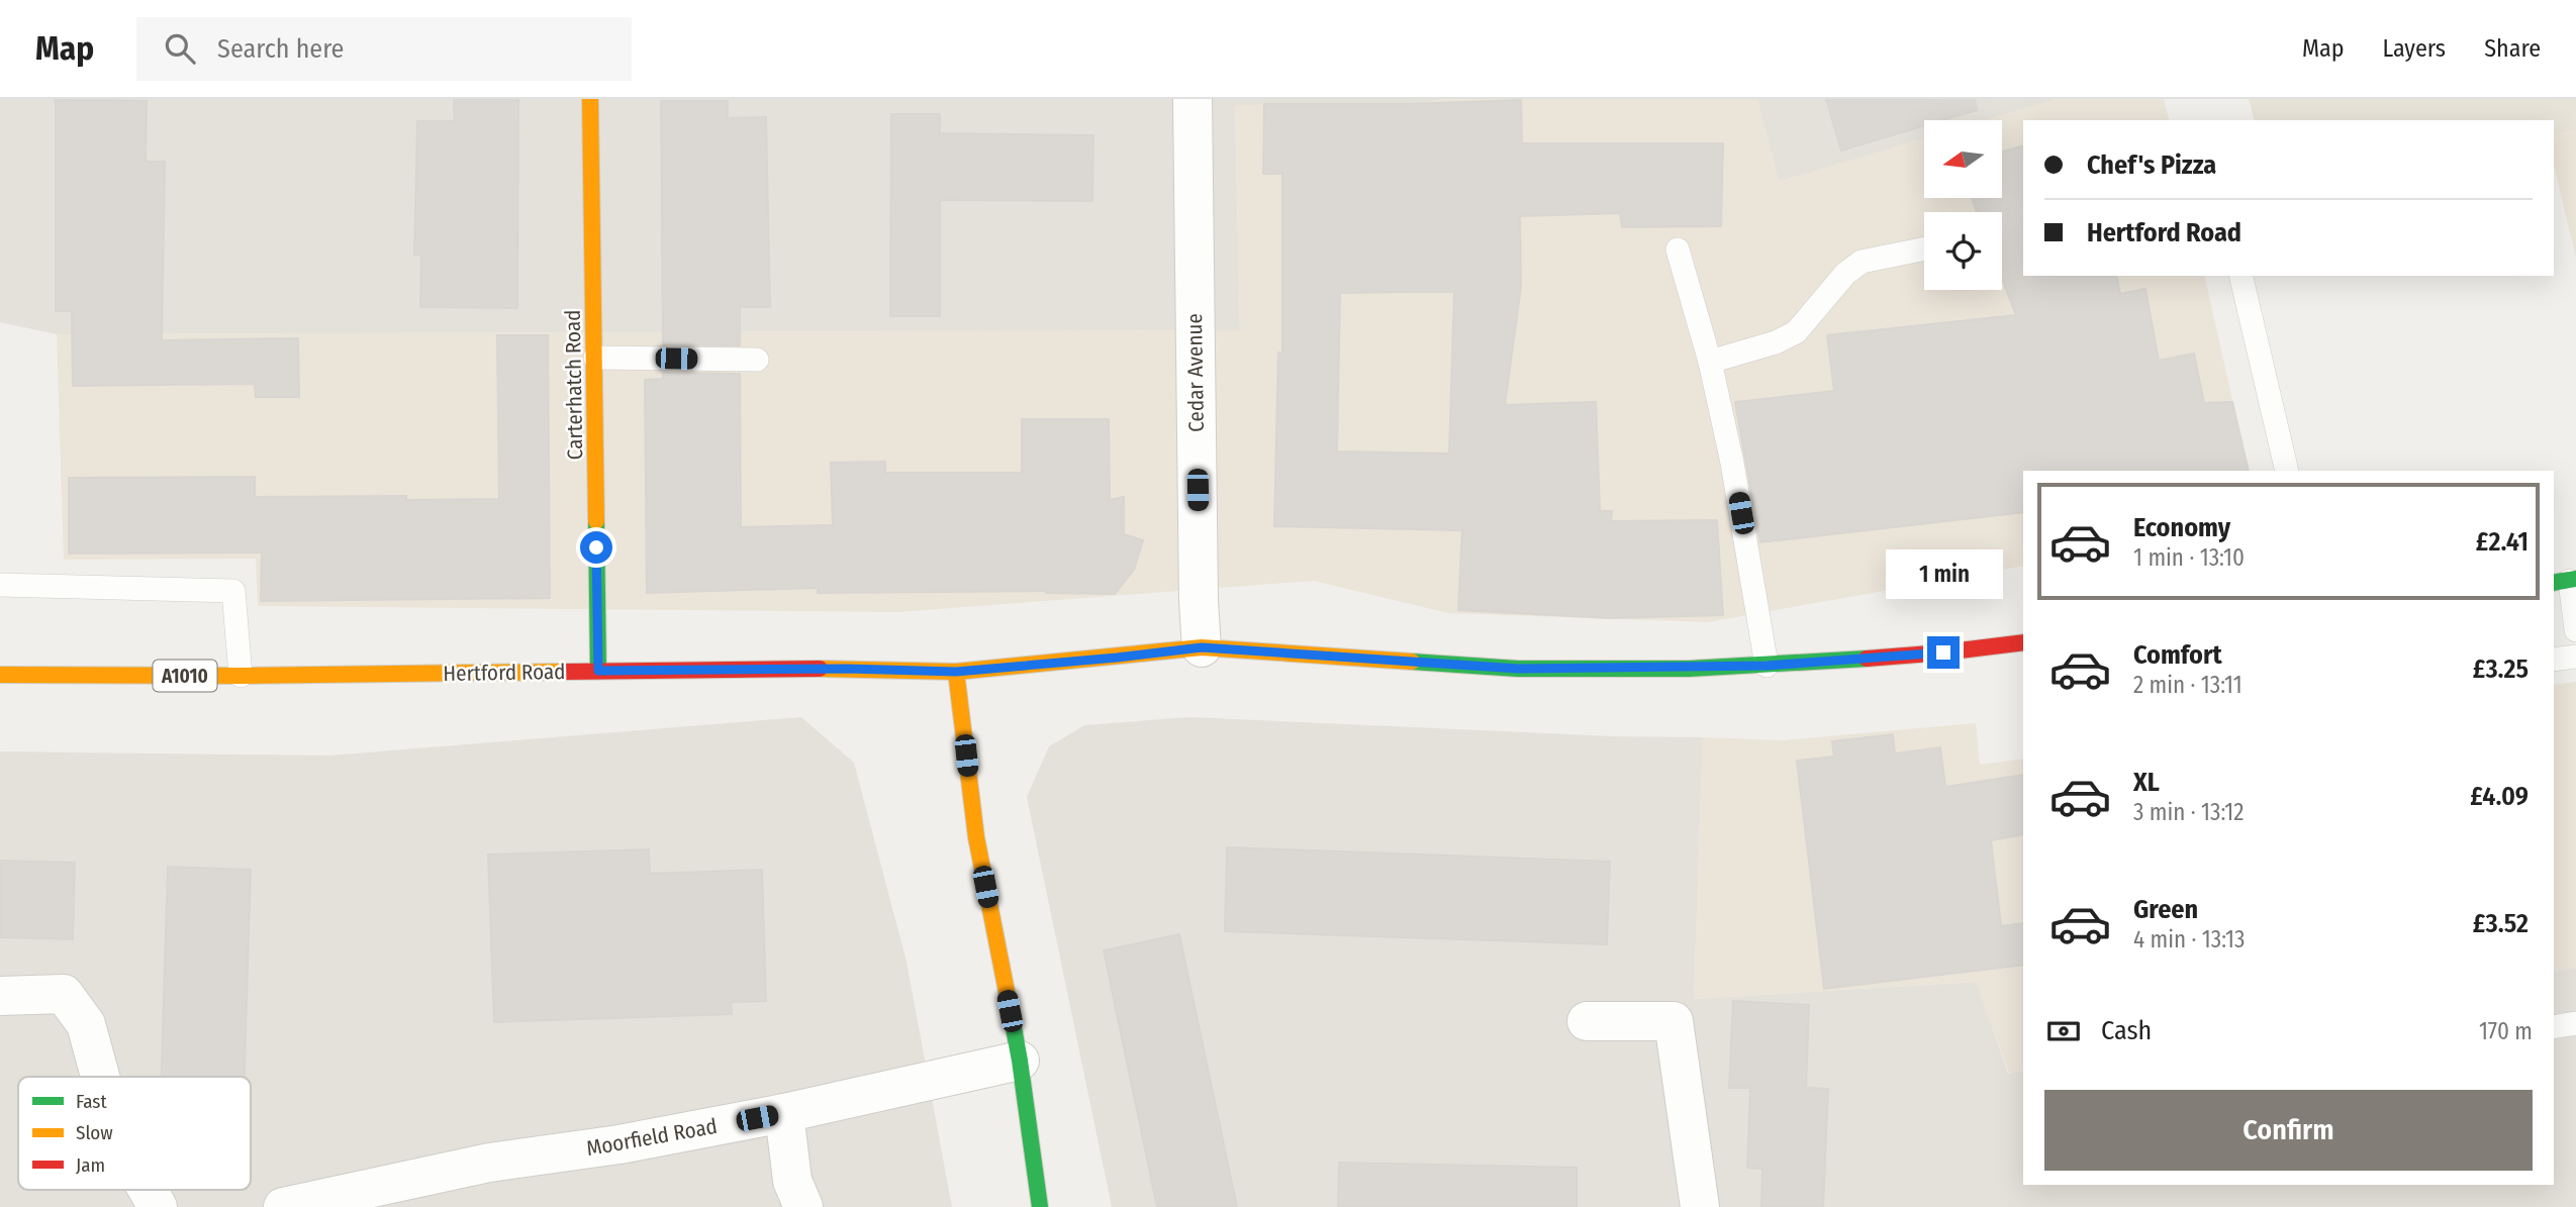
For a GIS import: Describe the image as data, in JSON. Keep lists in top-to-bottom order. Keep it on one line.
{"streets":{"main road":["Carterhatch Road","Hertford Road","A1010"],"street":["Cedar Avenue","Moorfield Road"]},"crossings":[["Cedar Avenue","Hertford Road"],["Carterhatch Road","Hertford Road"]],"legend":["Fast","Slow","Jam"],"north":"left","page":{"header":"Map","search":"Search here","nav":["Map","Layers","Share"],"banner":["Chef's Pizza","Hertford Road"],"list":[{"name":"Economy","note":"1 min · 13:10","value":"£2.41"},{"name":"Comfort","note":"2 min · 13:11","value":"£3.25"},{"name":"XL","note":"3 min · 13:12","value":"£4.09"},{"name":"Green","note":"4 min · 13:13","value":"£3.52"}],"bubble":"1 min","pay":["Cash","170 m"],"buttons":"Confirm"}}
